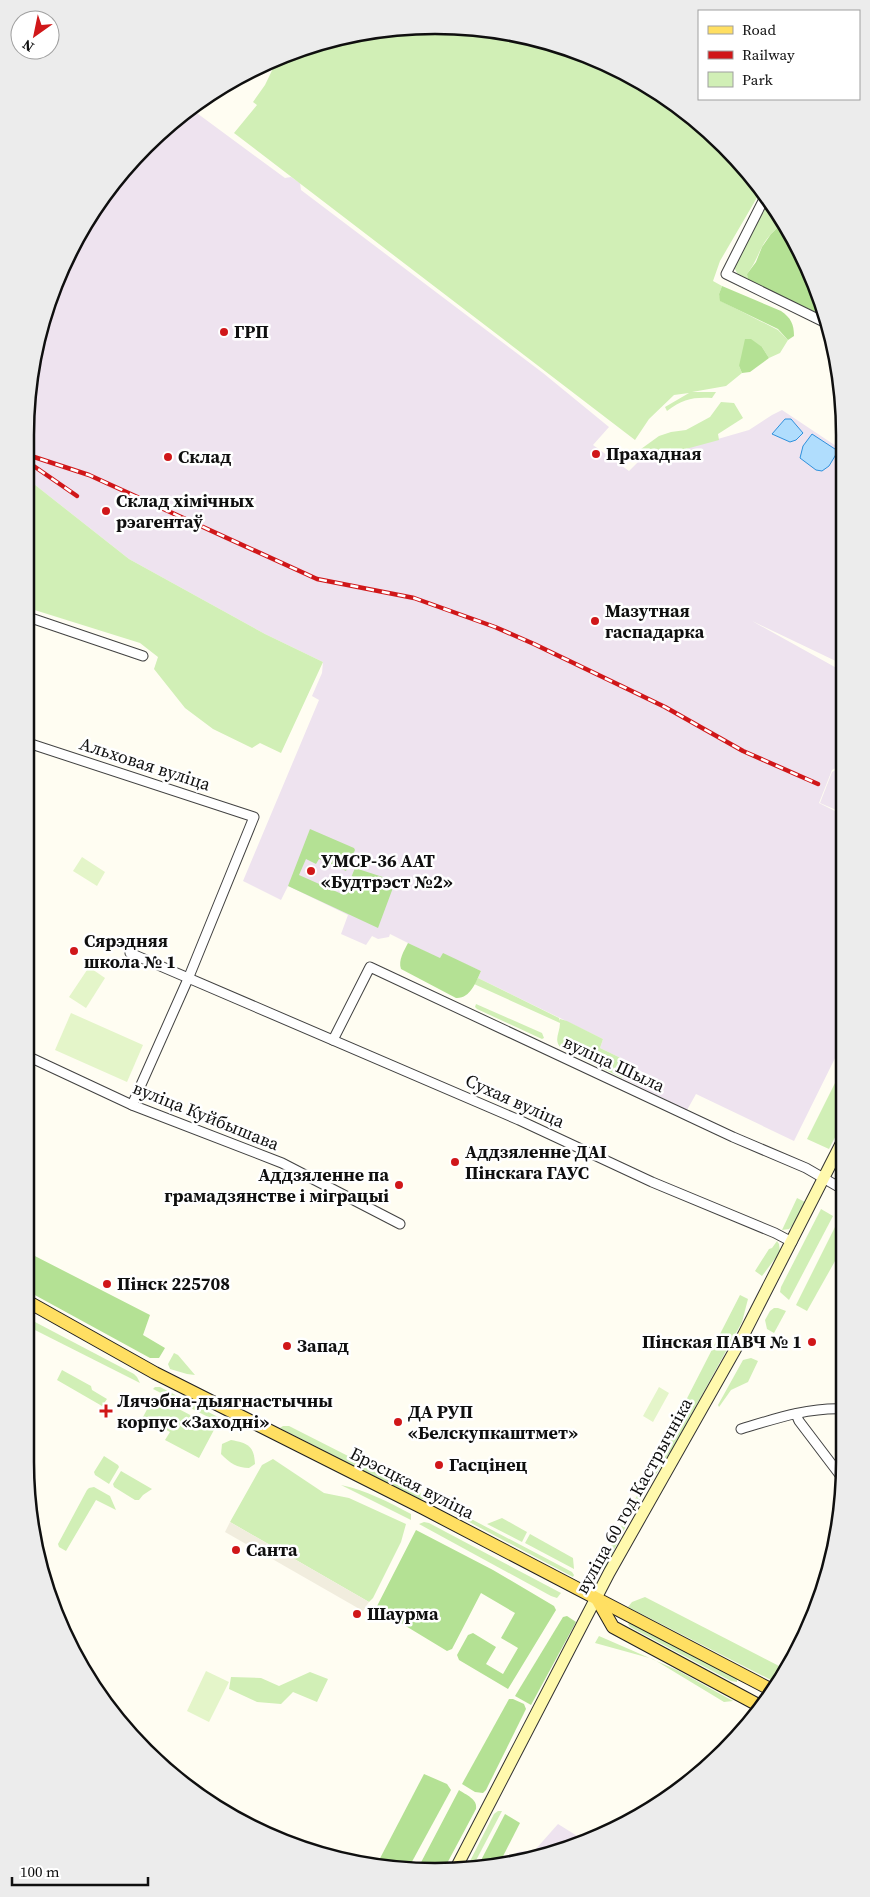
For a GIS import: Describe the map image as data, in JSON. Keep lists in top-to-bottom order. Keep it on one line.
{"streets":{"main road":["Брэсцкая вуліца"],"street":["Альховая вуліца","вуліца Шыла","Сухая вуліца","вуліца Куйбышава","вуліца 60 год Кастрычніка"]},"crossings":[["Альховая вуліца","Сухая вуліца"],["вуліца Шыла","Сухая вуліца"],["вуліца Шыла","вуліца 60 год Кастрычніка"],["Сухая вуліца","вуліца 60 год Кастрычніка"],["Брэсцкая вуліца","вуліца 60 год Кастрычніка"]],"places":{"other":["ГРП","Прахадная","Склад","Склад хімічных рэагентаў","Мазутная гаспадарка","УМСР-36 ААТ «Будтрэст №2»","Сярэдняя школа № 1","Аддзяленне ДАІ Пінскага ГАУС","Аддзяленне па грамадзянстве і міграцыі","Пінск 225708","Пінская ПАВЧ № 1","Запад","ДА РУП «Белскупкаштмет»","Гасцінец","Санта","Шаурма"],"health":["Лячэбна-дыягнастычны корпус «Заходні»"]},"legend":["Road","Railway","Park"],"scale_bar":"100 m","north":"bottom left"}
